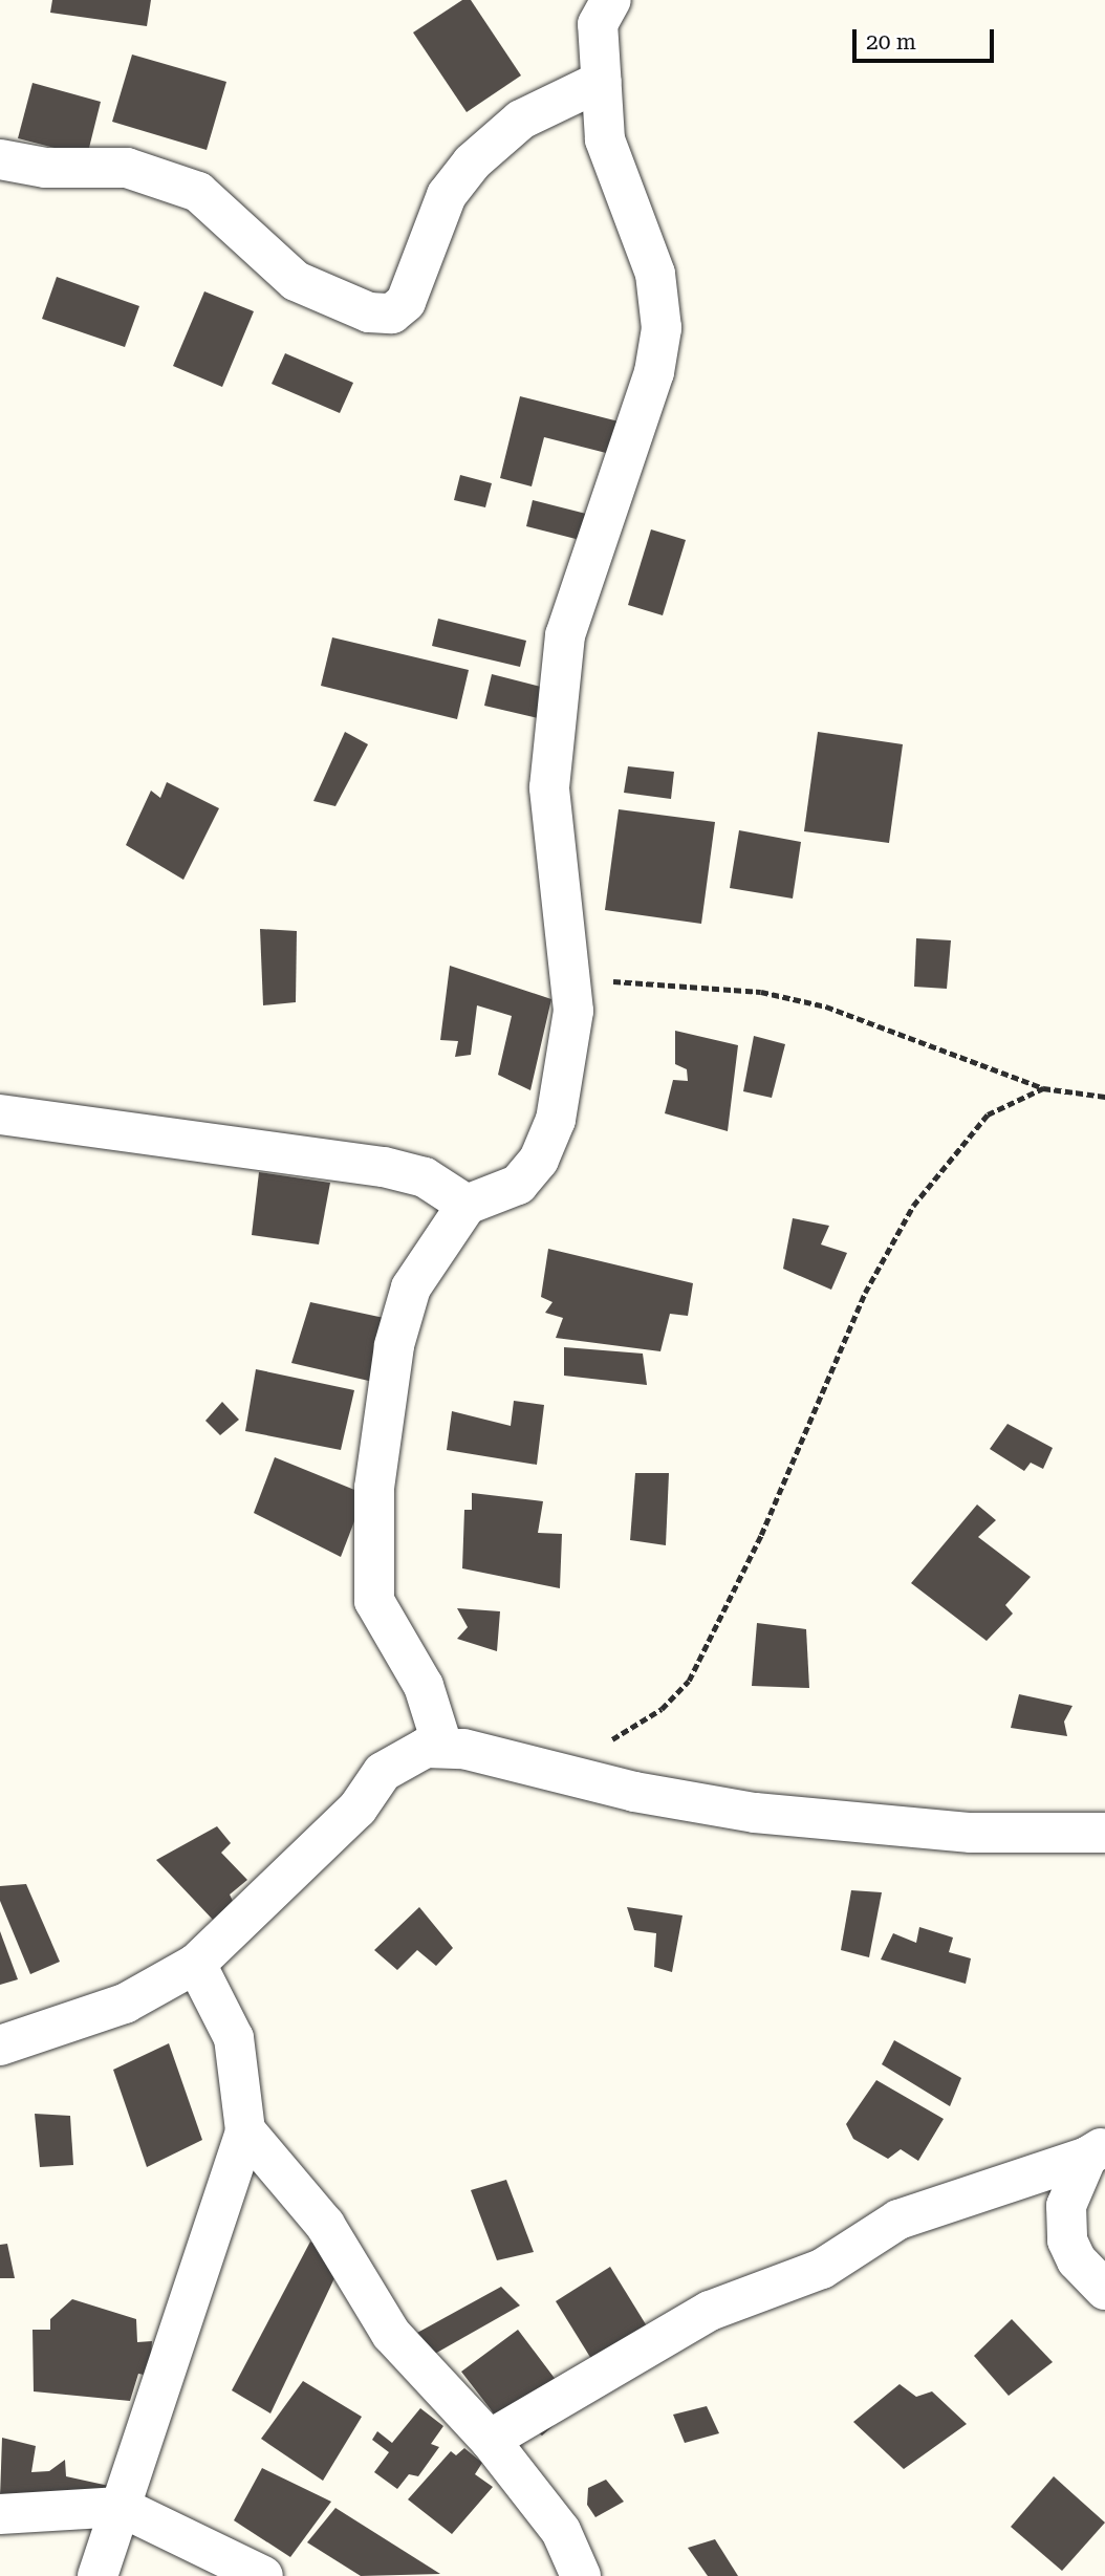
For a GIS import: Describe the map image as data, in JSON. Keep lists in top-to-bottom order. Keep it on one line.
{"scale_bar":"20 m"}
